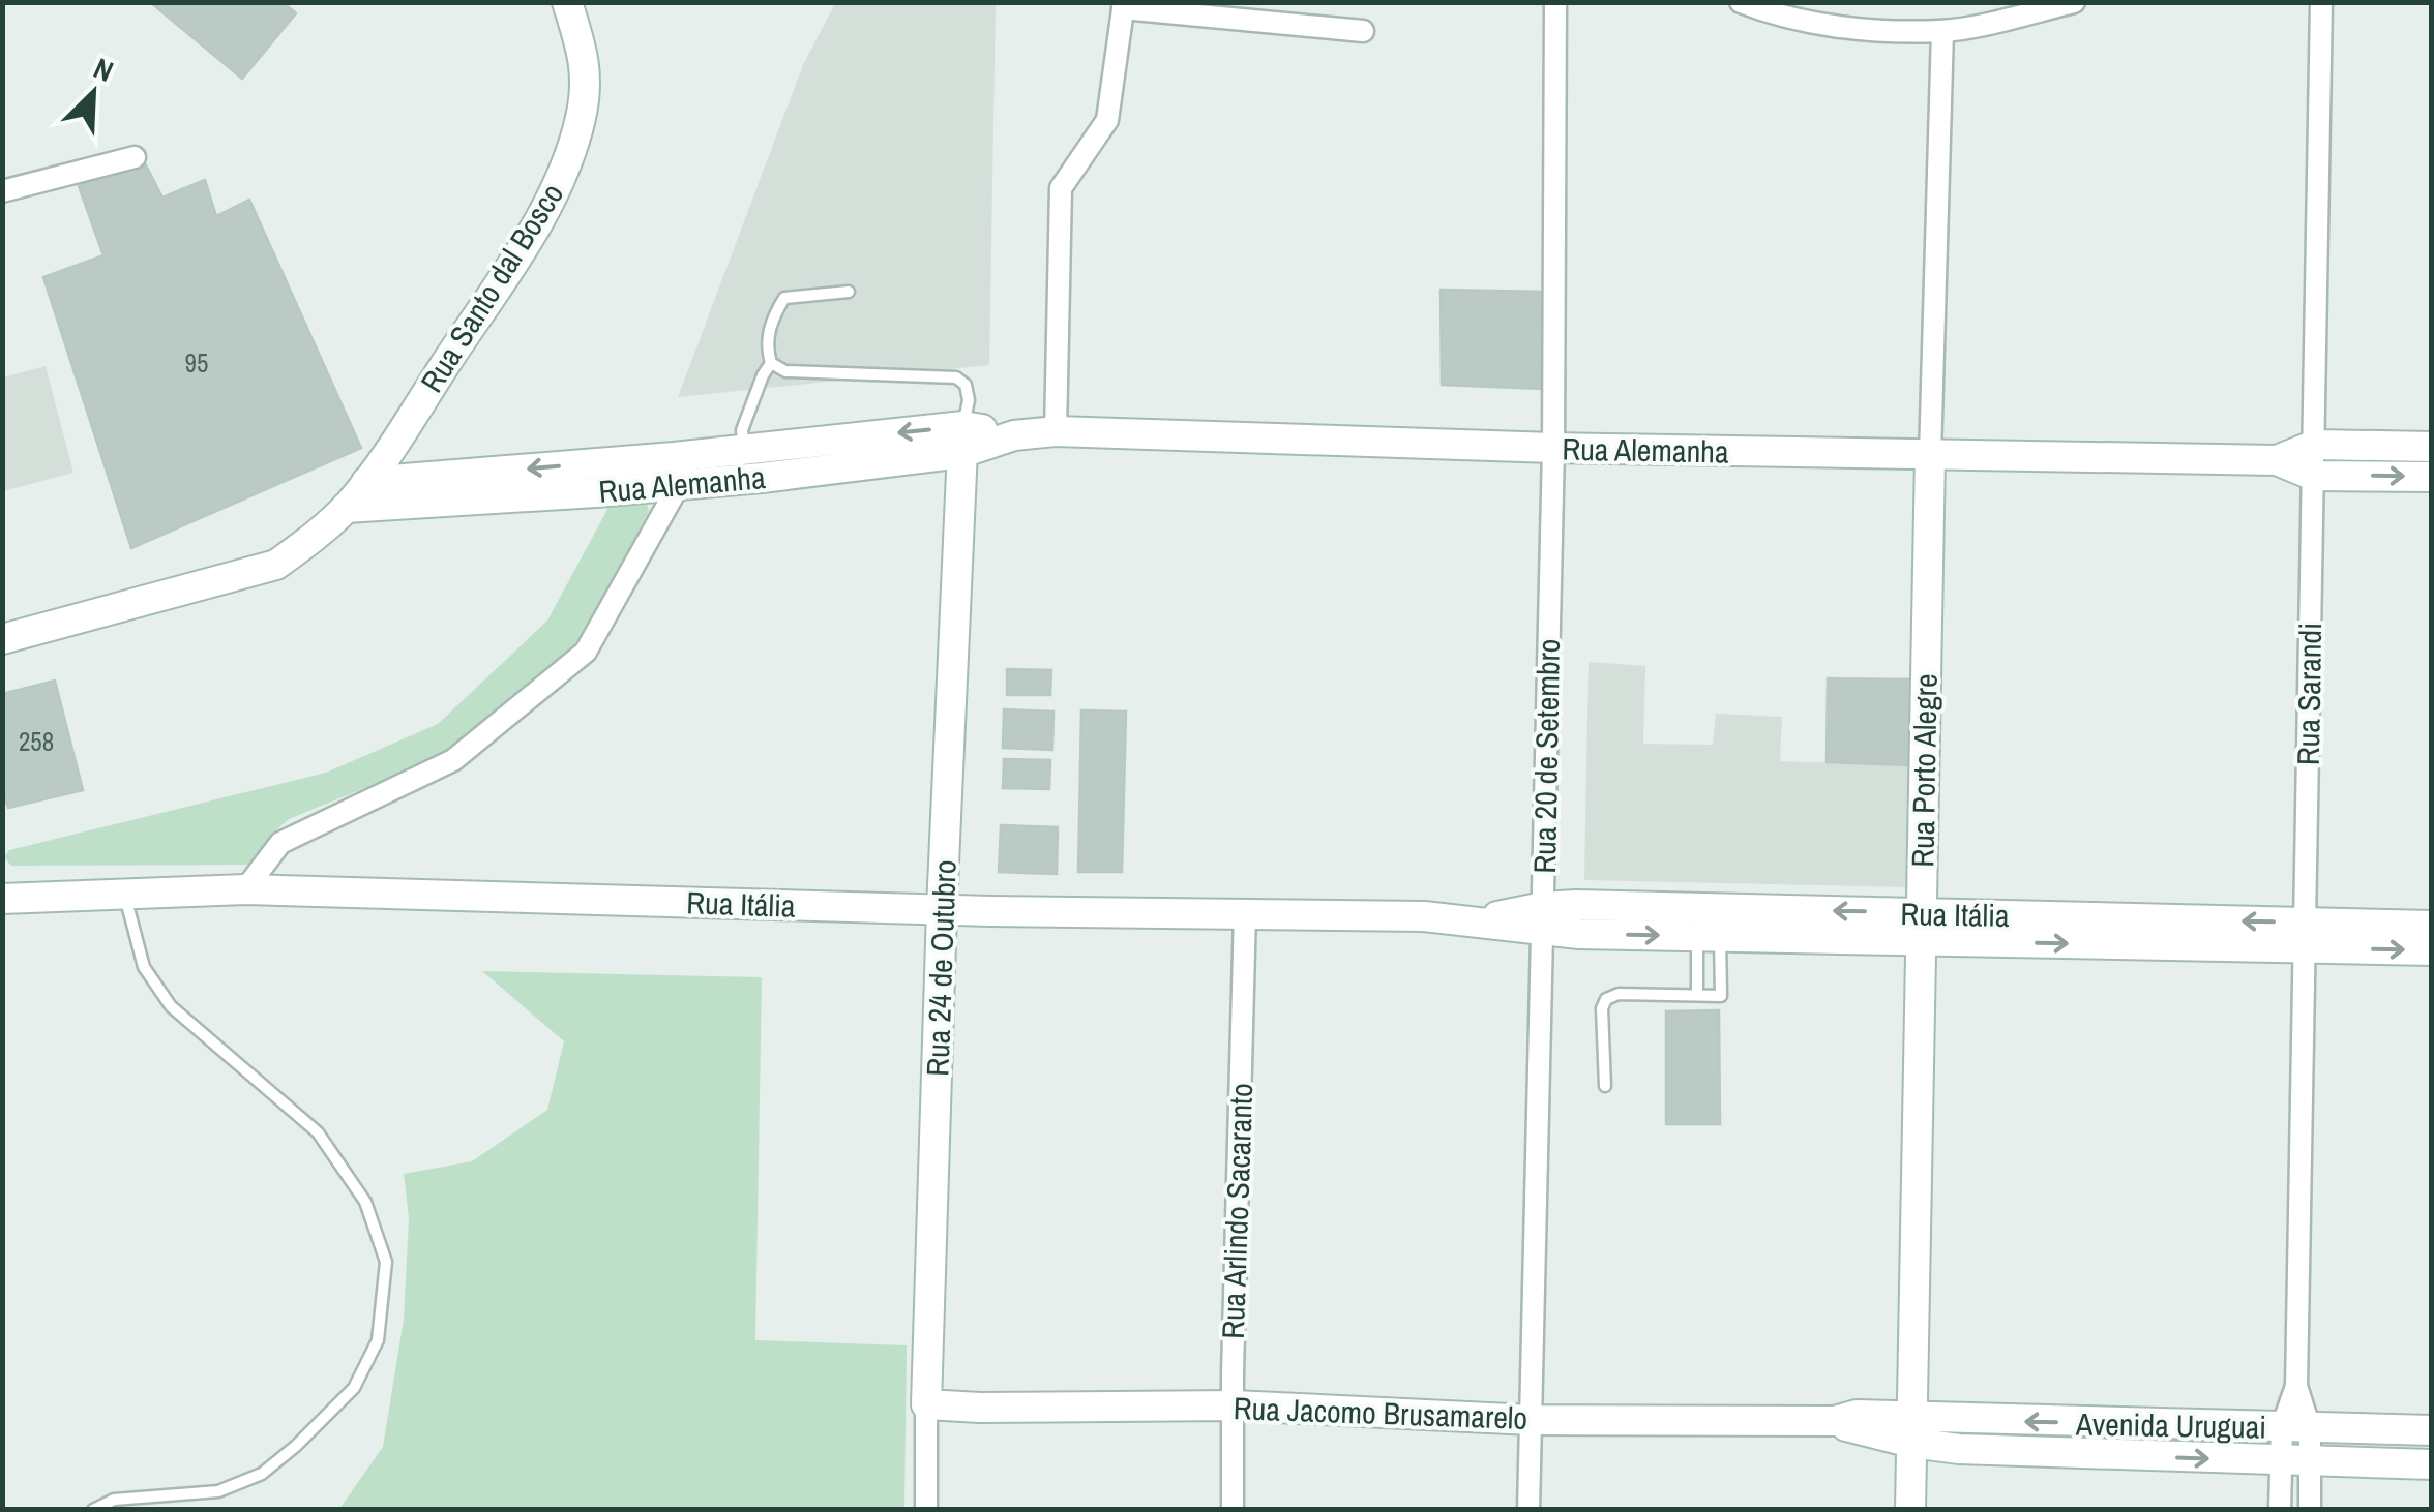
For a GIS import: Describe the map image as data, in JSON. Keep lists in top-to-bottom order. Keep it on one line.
{"streets":{"main road":["Rua Santo dal Bosco","Rua Alemanha","Rua Porto Alegre","Rua Itália","Rua 24 de Outubro","Rua Jacomo Brusamarelo","Avenida Uruguai"],"street":["Rua Sarandi","Rua 20 de Setembro","Rua Arlindo Sacaranto"]},"crossings":[["Rua Santo dal Bosco","Rua Alemanha"],["Rua Alemanha","Rua Sarandi"],["Rua Alemanha","Rua 20 de Setembro"],["Rua Alemanha","Rua Porto Alegre"],["Rua Alemanha","Rua 24 de Outubro"],["Rua Sarandi","Rua Itália"],["Rua Sarandi","Avenida Uruguai"],["Rua 20 de Setembro","Rua Itália"],["Rua 20 de Setembro","Rua Jacomo Brusamarelo"],["Rua Porto Alegre","Rua Itália"],["Rua Porto Alegre","Rua Jacomo Brusamarelo"],["Rua Porto Alegre","Avenida Uruguai"],["Rua Itália","Rua 24 de Outubro"],["Rua Itália","Rua Arlindo Sacaranto"],["Rua 24 de Outubro","Rua Jacomo Brusamarelo"],["Rua Arlindo Sacaranto","Rua Jacomo Brusamarelo"],["Rua Jacomo Brusamarelo","Avenida Uruguai"]],"house_numbers":["95","258"],"north":"top right"}
